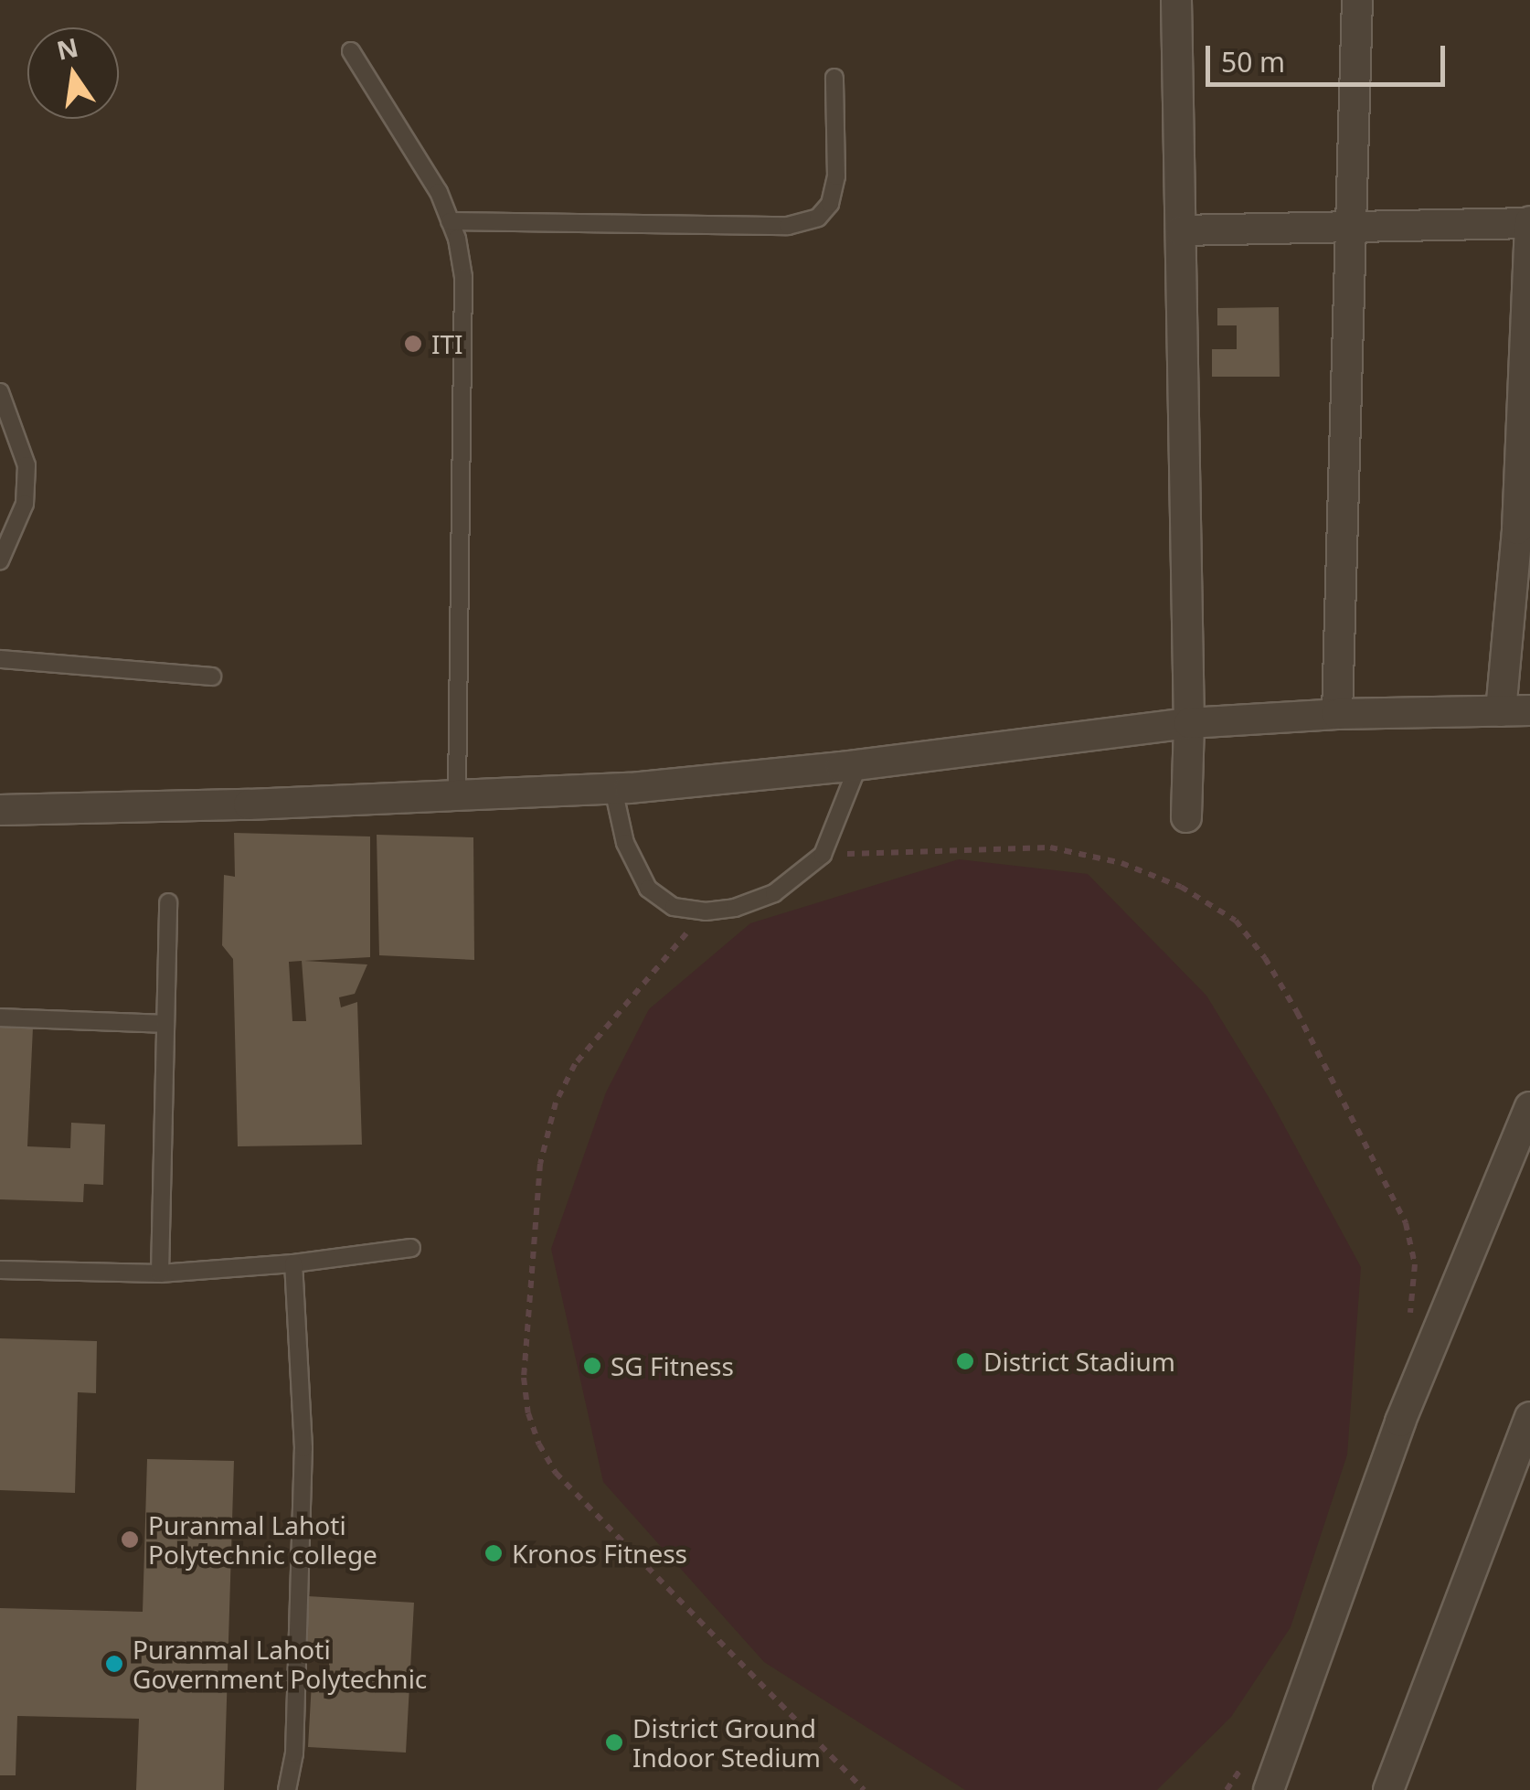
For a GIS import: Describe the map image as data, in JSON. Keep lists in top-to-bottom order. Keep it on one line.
{"places":["ITI","District Stadium","SG Fitness","Puranmal Lahoti Polytechnic college","Kronos Fitness","Puranmal Lahoti Government Polytechnic","District Ground Indoor Stedium"],"scale_bar":"50 m","north":"top"}
